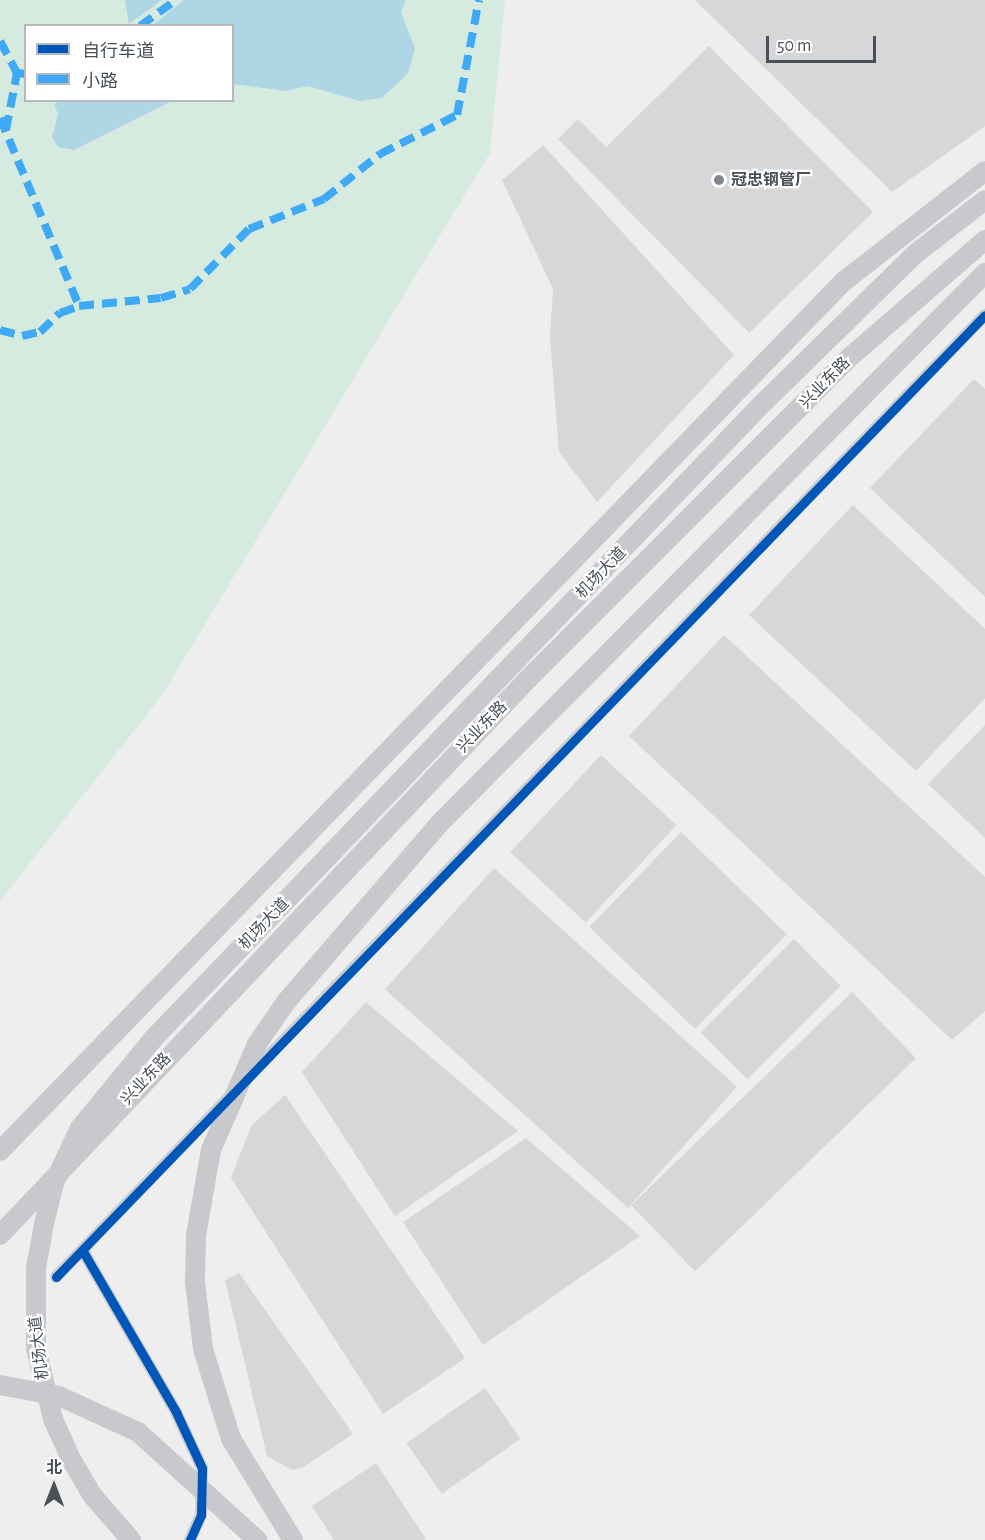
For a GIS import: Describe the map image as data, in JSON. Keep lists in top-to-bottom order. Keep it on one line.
{"streets":{"main road":["兴业东路","机场大道"]},"places":["冠忠钢管厂"],"legend":["自行车道","小路"],"scale_bar":"50 m","north":"top"}
